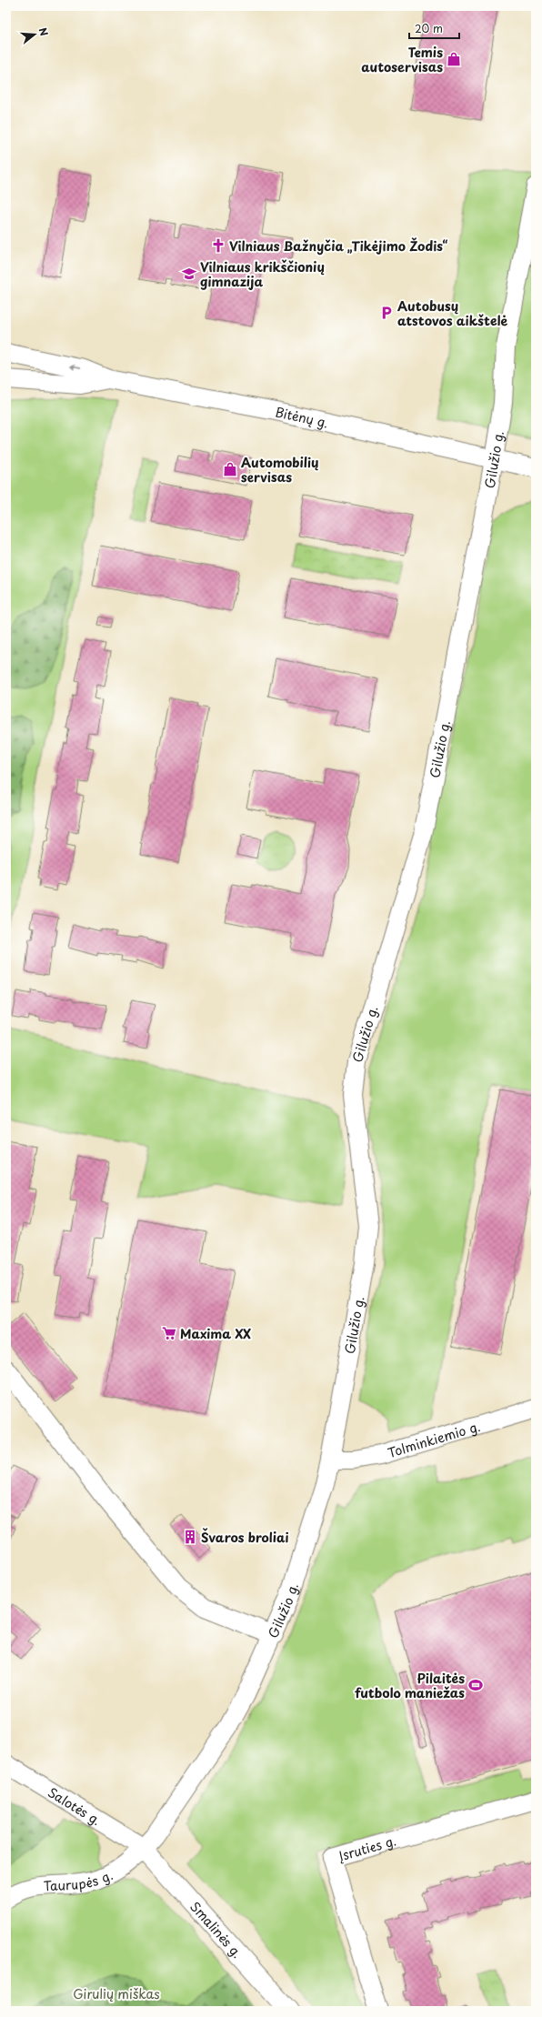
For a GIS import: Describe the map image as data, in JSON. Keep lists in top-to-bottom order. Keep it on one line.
{"streets":{"street":["Bitėnų g.","Gilužio g.","Tolminkiemio g.","Salotės g.","Įsruties g.","Taurupės g.","Smalinės g."]},"crossings":[["Bitėnų g.","Gilužio g."],["Gilužio g.","Tolminkiemio g."],["Gilužio g.","Salotės g."],["Gilužio g.","Taurupės g."],["Gilužio g.","Smalinės g."],["Salotės g.","Taurupės g."],["Salotės g.","Smalinės g."],["Taurupės g.","Smalinės g."]],"parks":["Girulių miškas"],"places":{"shop":["Temis autoservisas","Automobilių servisas"],"church":["Vilniaus Bažnyčia „Tikėjimo Žodis“"],"school or university":["Vilniaus krikščionių gimnazija"],"parking":["Autobusų atstovos aikštelė"],"supermarket":["Maxima XX"],"building":["Švaros broliai"],"sports":["Pilaitės futbolo maniežas"]},"scale_bar":"20 m","north":"right"}
